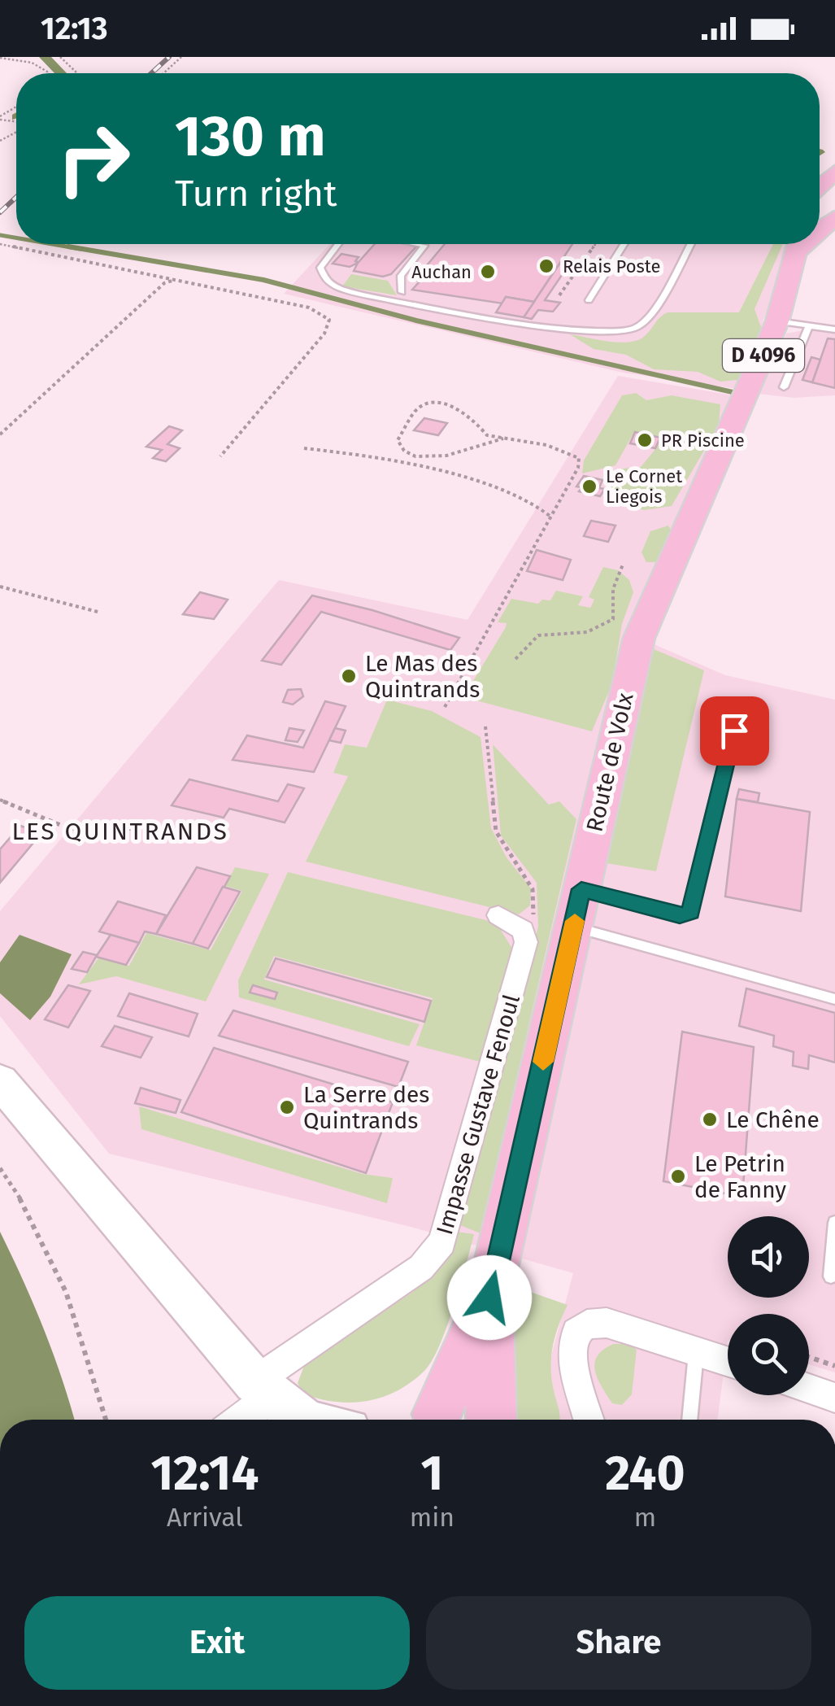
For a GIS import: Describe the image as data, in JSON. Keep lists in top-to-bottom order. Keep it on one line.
{"streets":{"main road":["D 4096","Route de Volx"],"street":["Impasse Gustave Fenoul"]},"crossings":[["D 4096","Route de Volx"]],"districts":["LES QUINTRANDS"],"places":["Relais Poste","Auchan","PR Piscine","Le Cornet Liegois","Le Mas des Quintrands","La Serre des Quintrands","Le Chêne","Le Petrin de Fanny"],"page":{"status":"12:13","turn":["130 m","Turn right"],"eta":["12:14","Arrival","1","min","240","m"],"buttons":["Exit","Share"]}}
